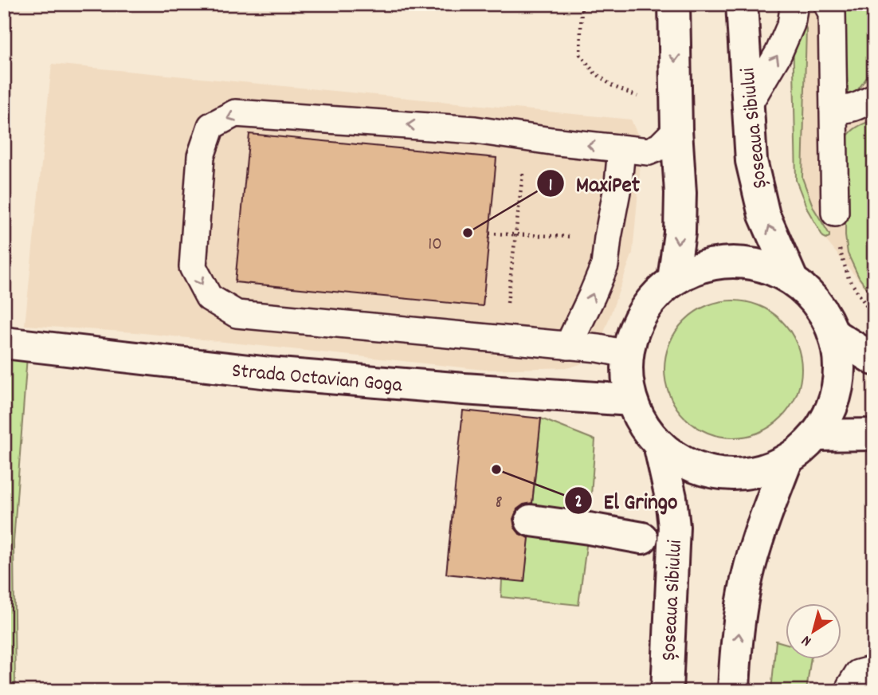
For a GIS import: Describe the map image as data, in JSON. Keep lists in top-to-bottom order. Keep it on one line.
{"streets":{"main road":["Șoseaua Sibiului","Strada Octavian Goga"]},"crossings":[["Șoseaua Sibiului","Strada Octavian Goga"]],"places":["MaxiPet","El Gringo"],"house_numbers":["10","8"],"north":"bottom left"}
